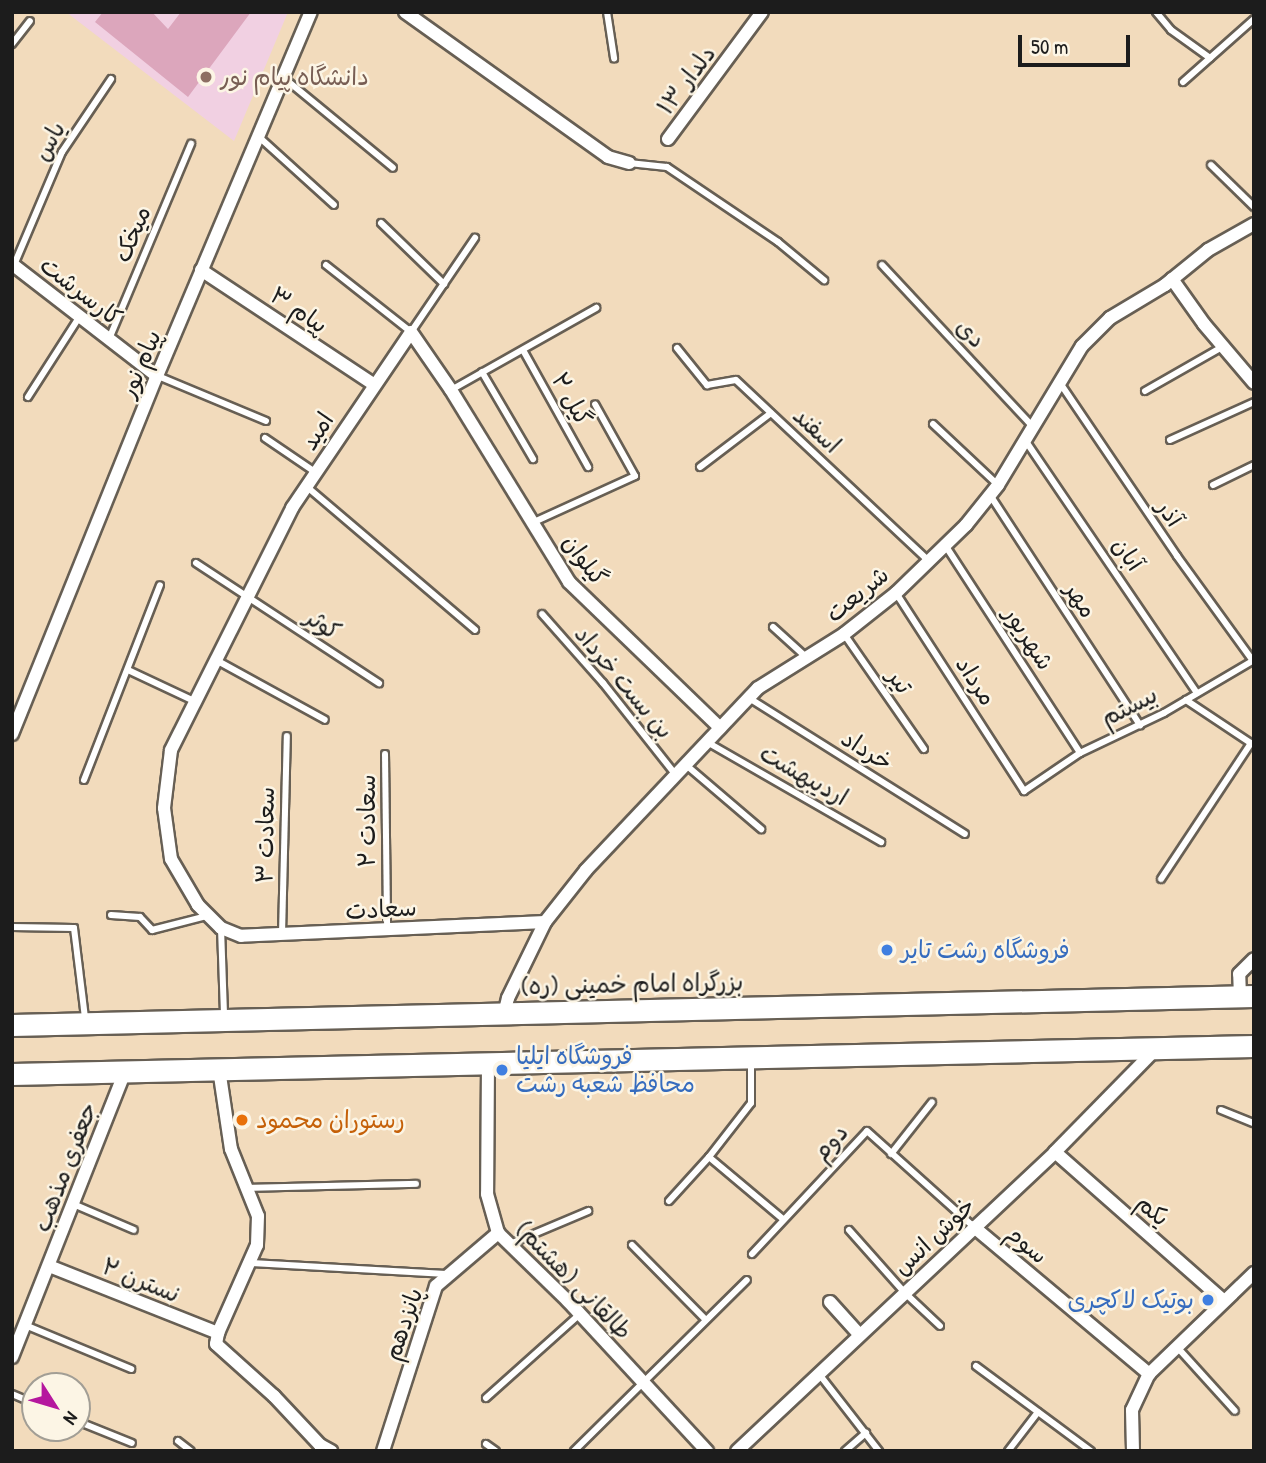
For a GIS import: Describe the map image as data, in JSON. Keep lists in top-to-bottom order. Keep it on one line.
{"streets":{"highway":["بزرگراه امام خمینی (ره)"],"street":["دلدار ۱۳","کارسرشت","پیام ۳","پیام نور","امید","گیلوان","شریعت","سعادت","جعفری مذهب","یکم","خوش انس","سوم","نسترن ۲","طالقانی (هشتم)","پانزدهم"],"lane":["یاس","میخک","دی","گیل ۲","اسفند","آذر","آبان","مهر","کوثر","شهریور","تیر","مرداد","بن بست خرداد","بیستم","خرداد","اردیبهشت","سعادت ۲","سعادت ۳","دوم"]},"crossings":[["یاس","کارسرشت"],["میخک","کارسرشت"],["کارسرشت","پیام نور"],["پیام ۳","پیام نور"],["پیام ۳","امید"],["دی","شریعت"],["اسفند","شریعت"],["امید","گیلوان"],["امید","کوثر"],["امید","سعادت"],["آذر","شریعت"],["آذر","بیستم"],["آبان","شریعت"],["آبان","بیستم"],["گیلوان","شریعت"],["شریعت","مهر"],["شریعت","شهریور"],["شریعت","تیر"],["شریعت","مرداد"],["شریعت","بن بست خرداد"],["شریعت","خرداد"],["شریعت","اردیبهشت"],["شریعت","سعادت"],["شریعت","بزرگراه امام خمینی (ره)"],["مهر","بیستم"],["شهریور","بیستم"],["مرداد","بیستم"],["سعادت ۲","سعادت"],["سعادت ۳","سعادت"],["دوم","خوش انس"],["دوم","سوم"],["جعفری مذهب","نسترن ۲"],["یکم","خوش انس"],["خوش انس","سوم"],["طالقانی (هشتم)","پانزدهم"]],"places":["دانشگاه پیام نور","فروشگاه رشت تاير","فروشگاه ایلیا محافظ شعبه رشت","رستوران محمود","بوتیک لاکچری"],"scale_bar":"50 m","north":"bottom right"}
